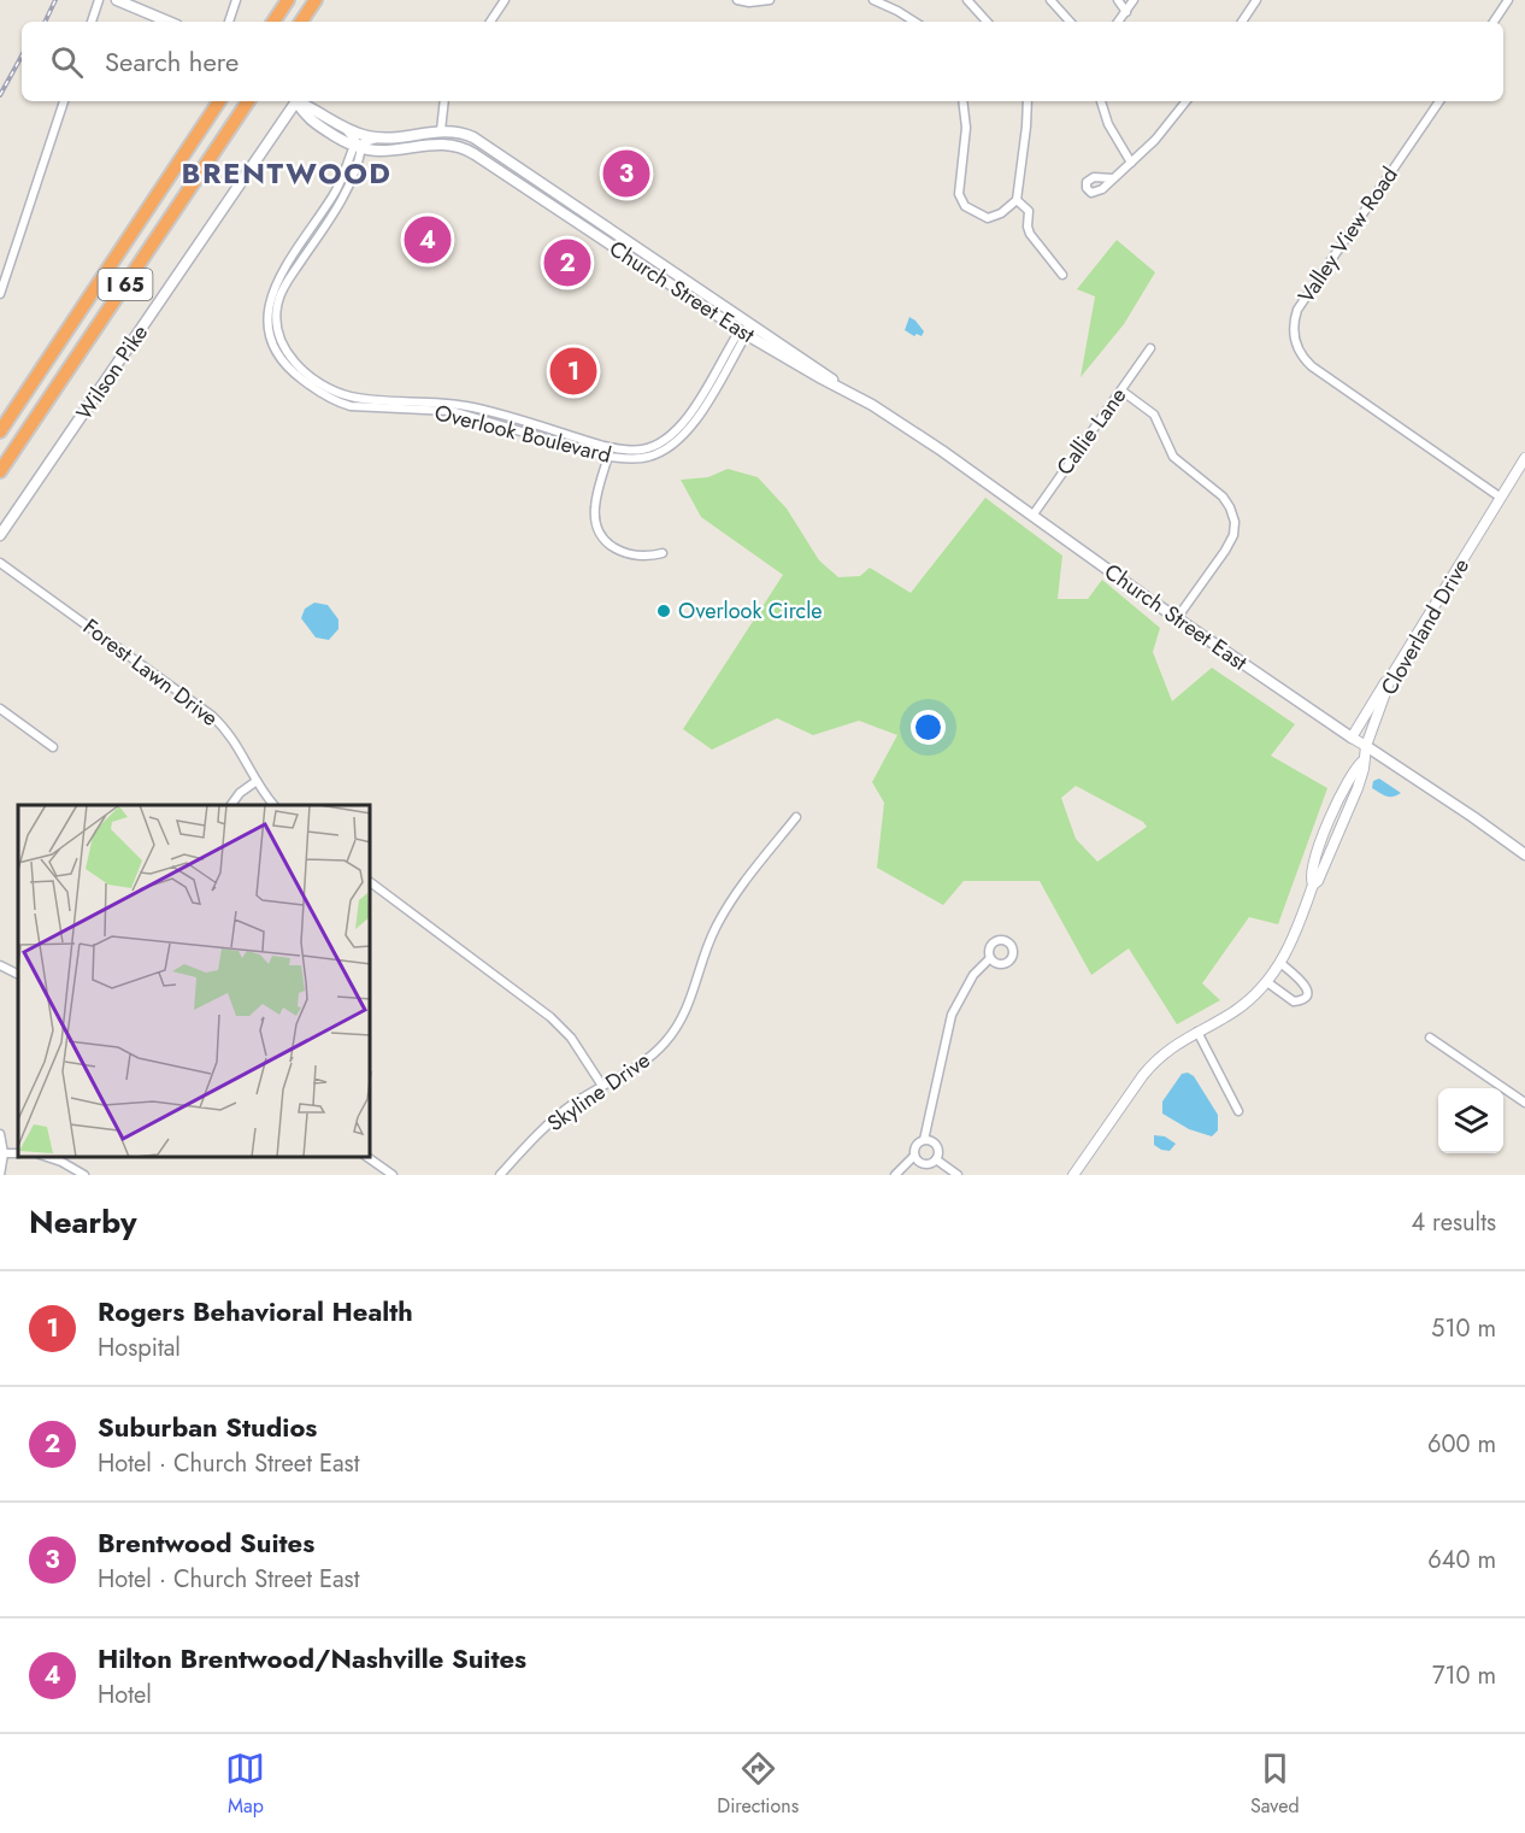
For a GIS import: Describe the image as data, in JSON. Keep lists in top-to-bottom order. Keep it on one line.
{"streets":{"highway":["I 65"],"main road":["Church Street East","Wilson Pike"],"street":["Valley View Road","Callie Lane","Overlook Boulevard","Cloverland Drive","Forest Lawn Drive","Skyline Drive"]},"crossings":[["Valley View Road","Cloverland Drive"],["Church Street East","Callie Lane"],["Church Street East","Overlook Boulevard"],["Church Street East","Cloverland Drive"]],"districts":["BRENTWOOD"],"places":["Overlook Circle"],"page":{"search":"Search here","pins":["3","4","2","1"],"heading":["Nearby","4 results"],"list":[{"mark":"1","name":"Rogers Behavioral Health","note":"Hospital","value":"510 m"},{"mark":"2","name":"Suburban Studios","note":"Hotel · Church Street East","value":"600 m"},{"mark":"3","name":"Brentwood Suites","note":"Hotel · Church Street East","value":"640 m"},{"mark":"4","name":"Hilton Brentwood/Nashville Suites","note":"Hotel","value":"710 m"}],"nav":["Map","Directions","Saved"]}}
